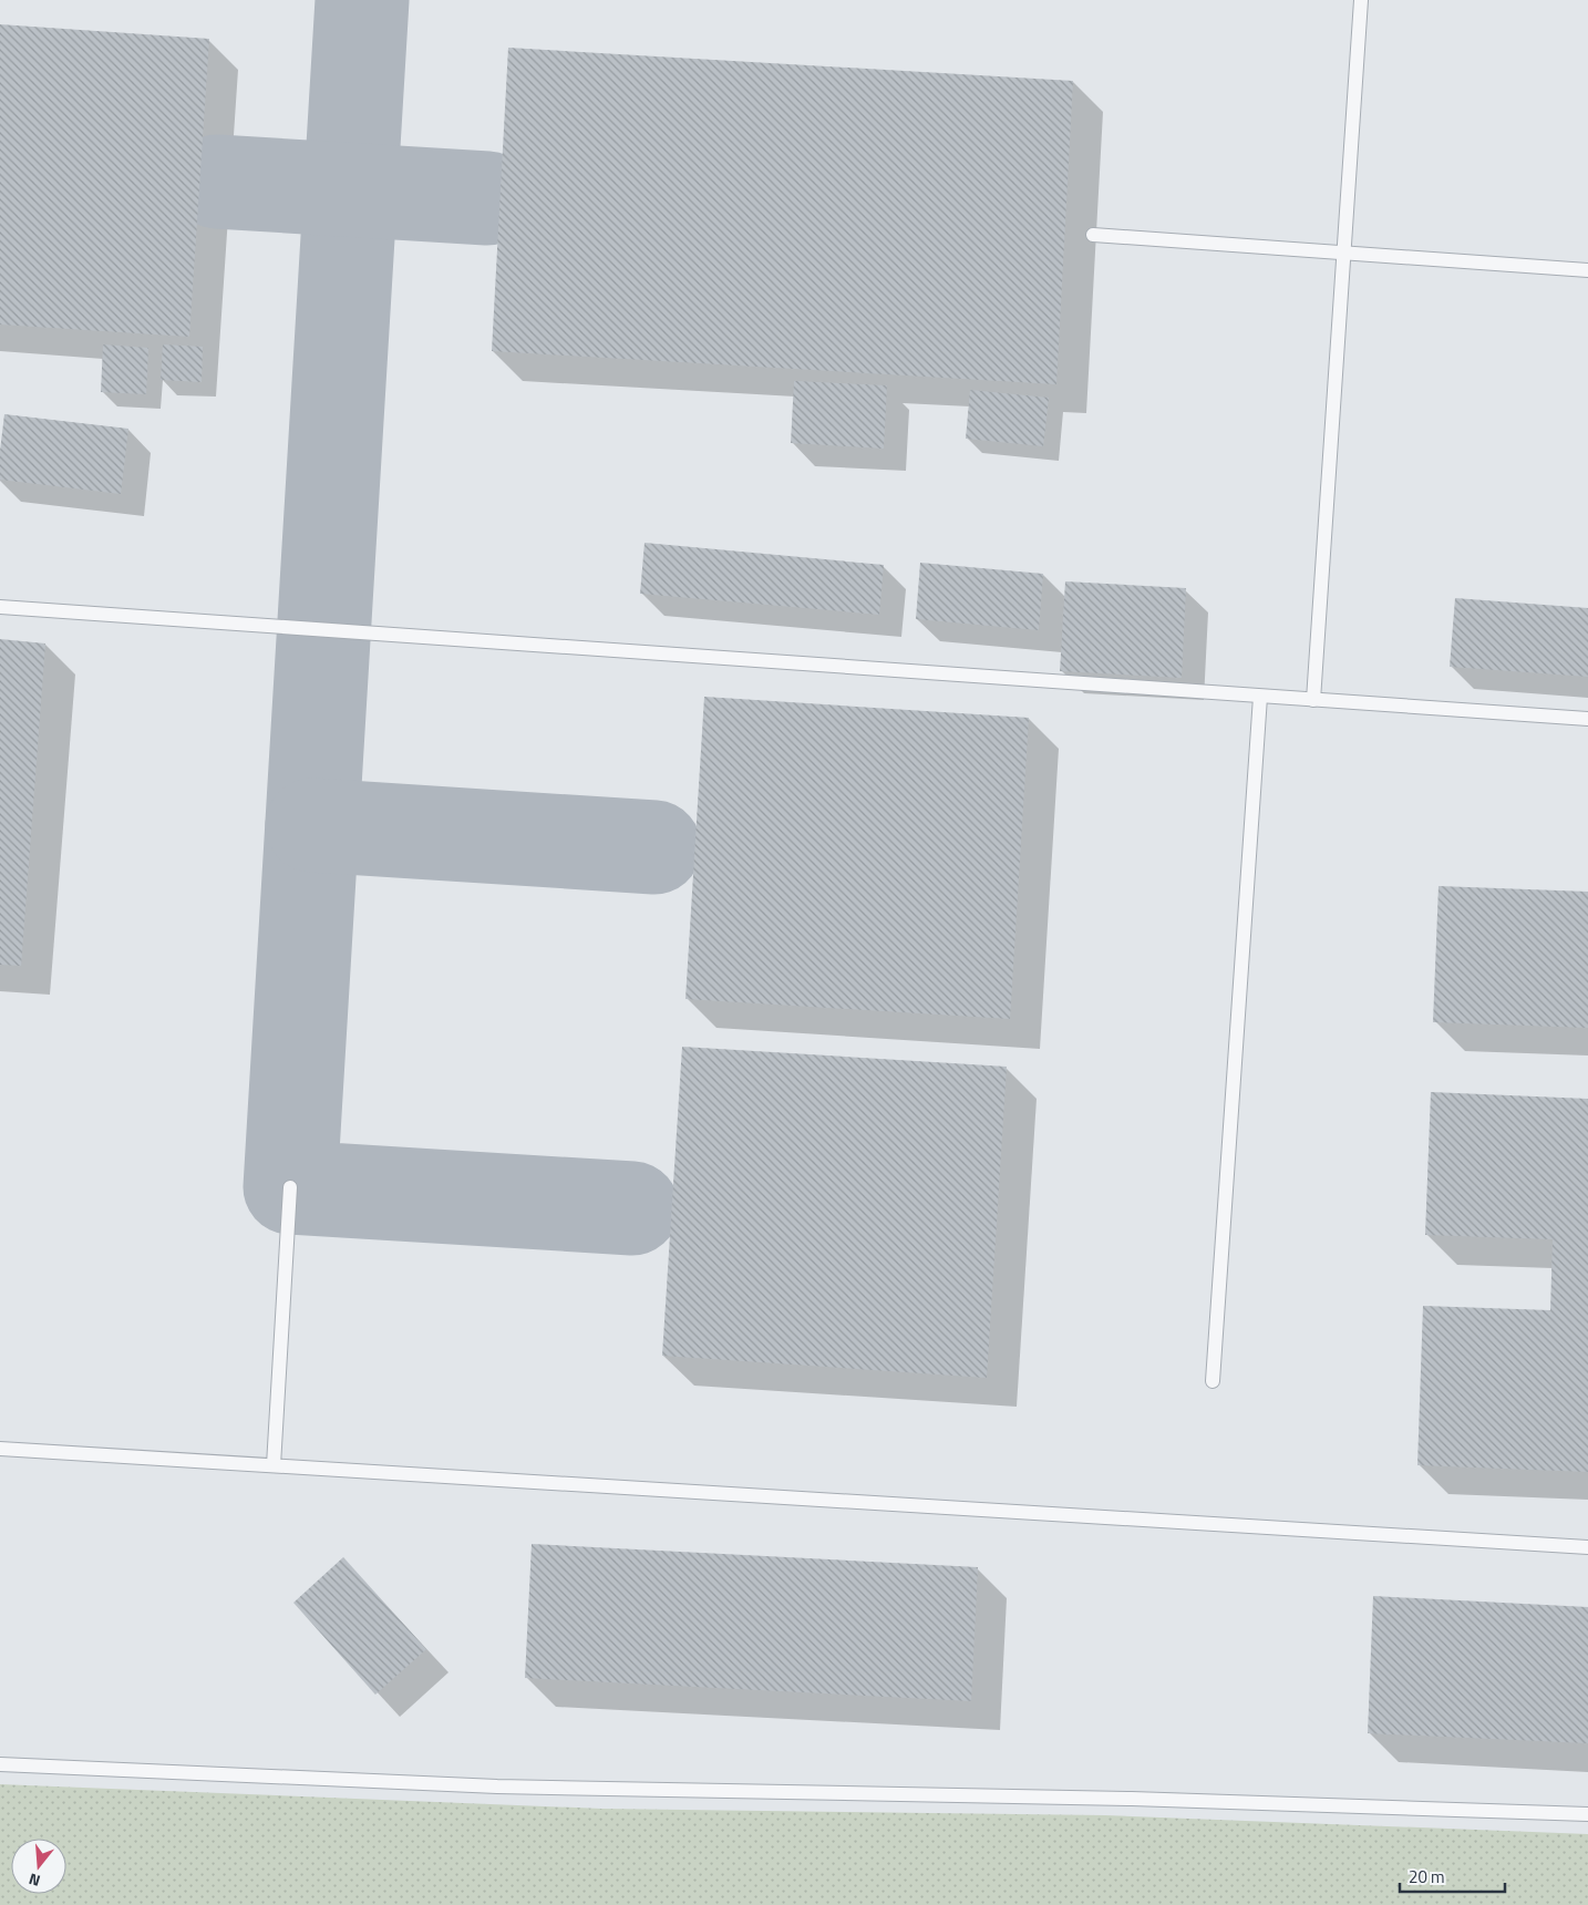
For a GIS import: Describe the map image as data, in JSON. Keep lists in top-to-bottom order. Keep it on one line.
{"scale_bar":"20 m","north":"bottom"}
